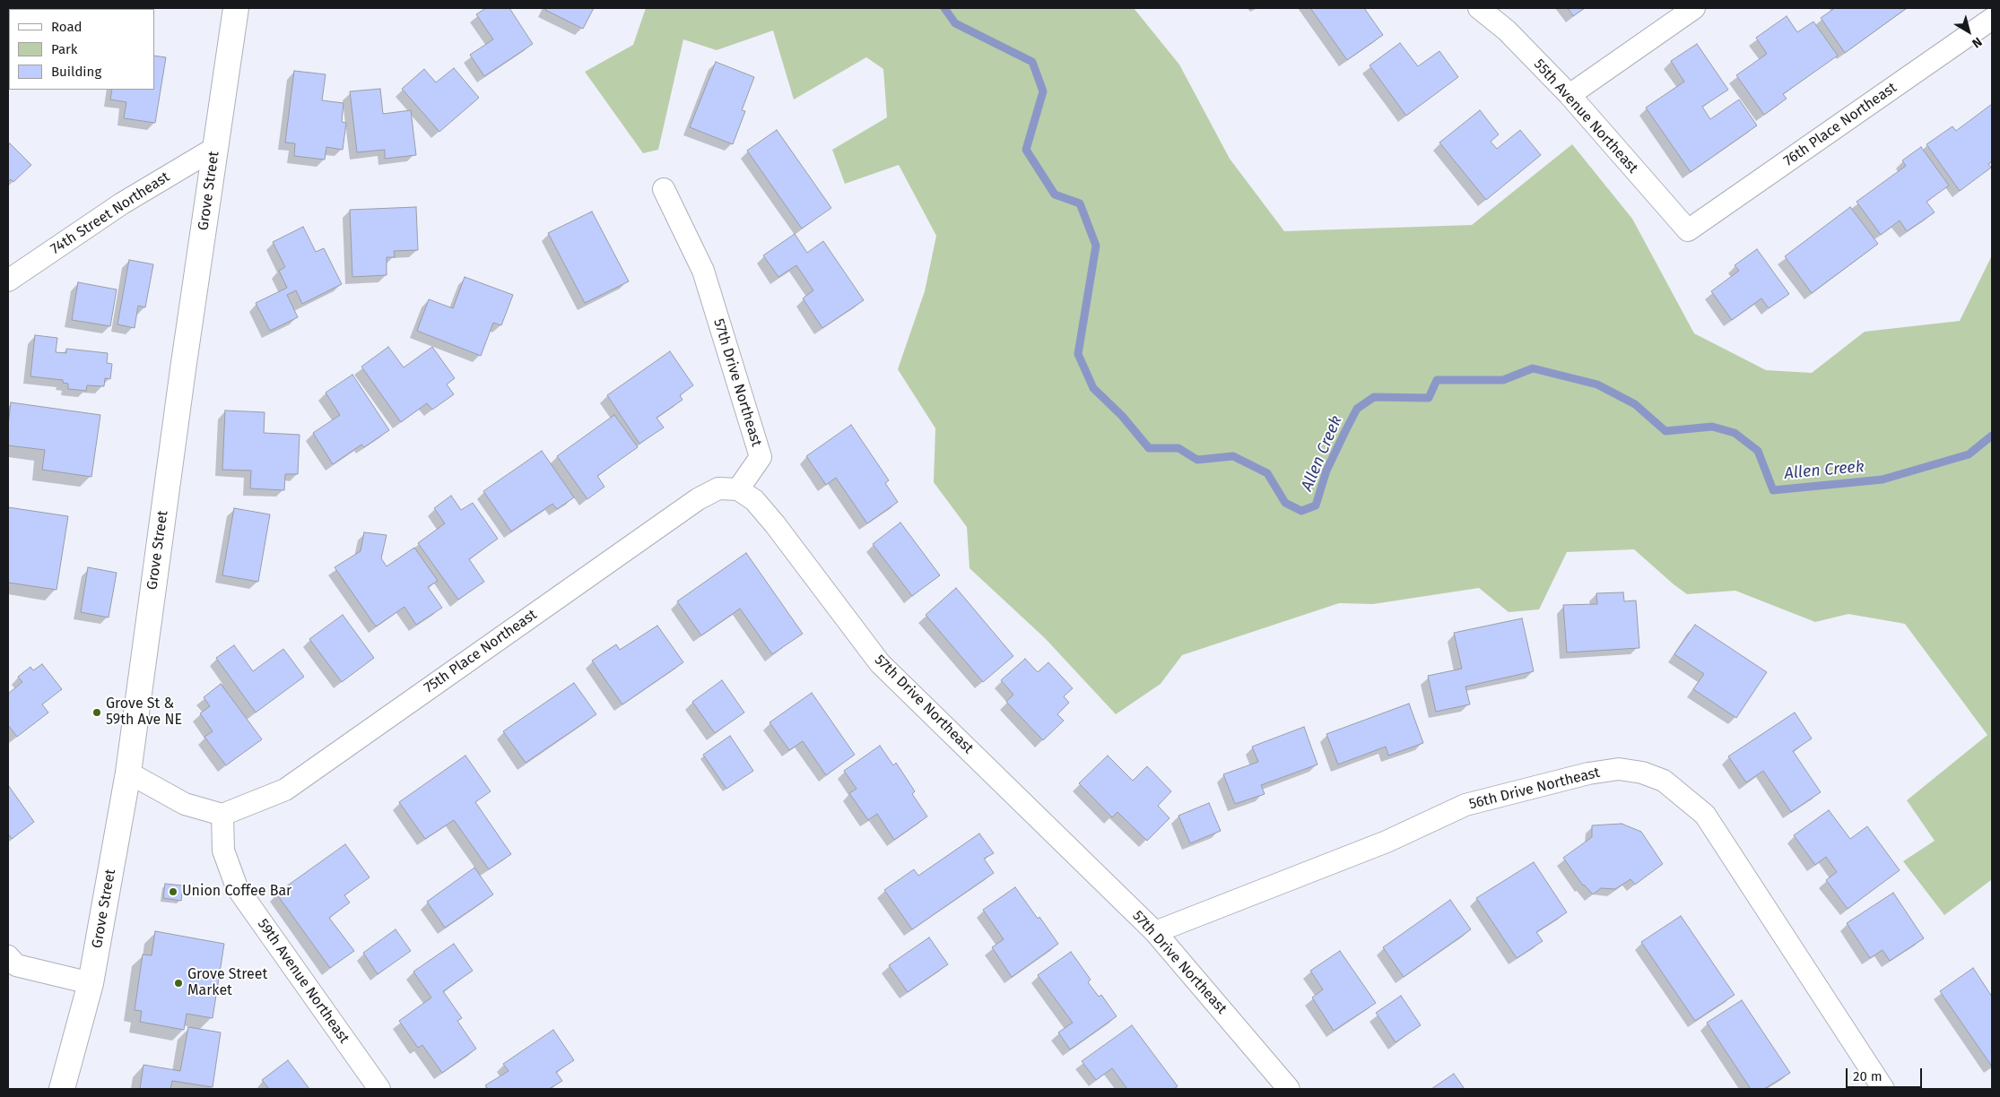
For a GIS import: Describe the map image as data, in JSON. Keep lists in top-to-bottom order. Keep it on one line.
{"streets":{"street":["55th Avenue Northeast","76th Place Northeast","Grove Street","74th Street Northeast","57th Drive Northeast","75th Place Northeast","56th Drive Northeast","59th Avenue Northeast"]},"crossings":[["55th Avenue Northeast","76th Place Northeast"],["Grove Street","74th Street Northeast"],["57th Drive Northeast","75th Place Northeast"],["57th Drive Northeast","56th Drive Northeast"],["75th Place Northeast","59th Avenue Northeast"]],"water":["Allen Creek"],"places":["Grove St & 59th Ave NE","Union Coffee Bar","Grove Street Market"],"legend":["Road","Park","Building"],"scale_bar":"20 m","north":"bottom right"}
